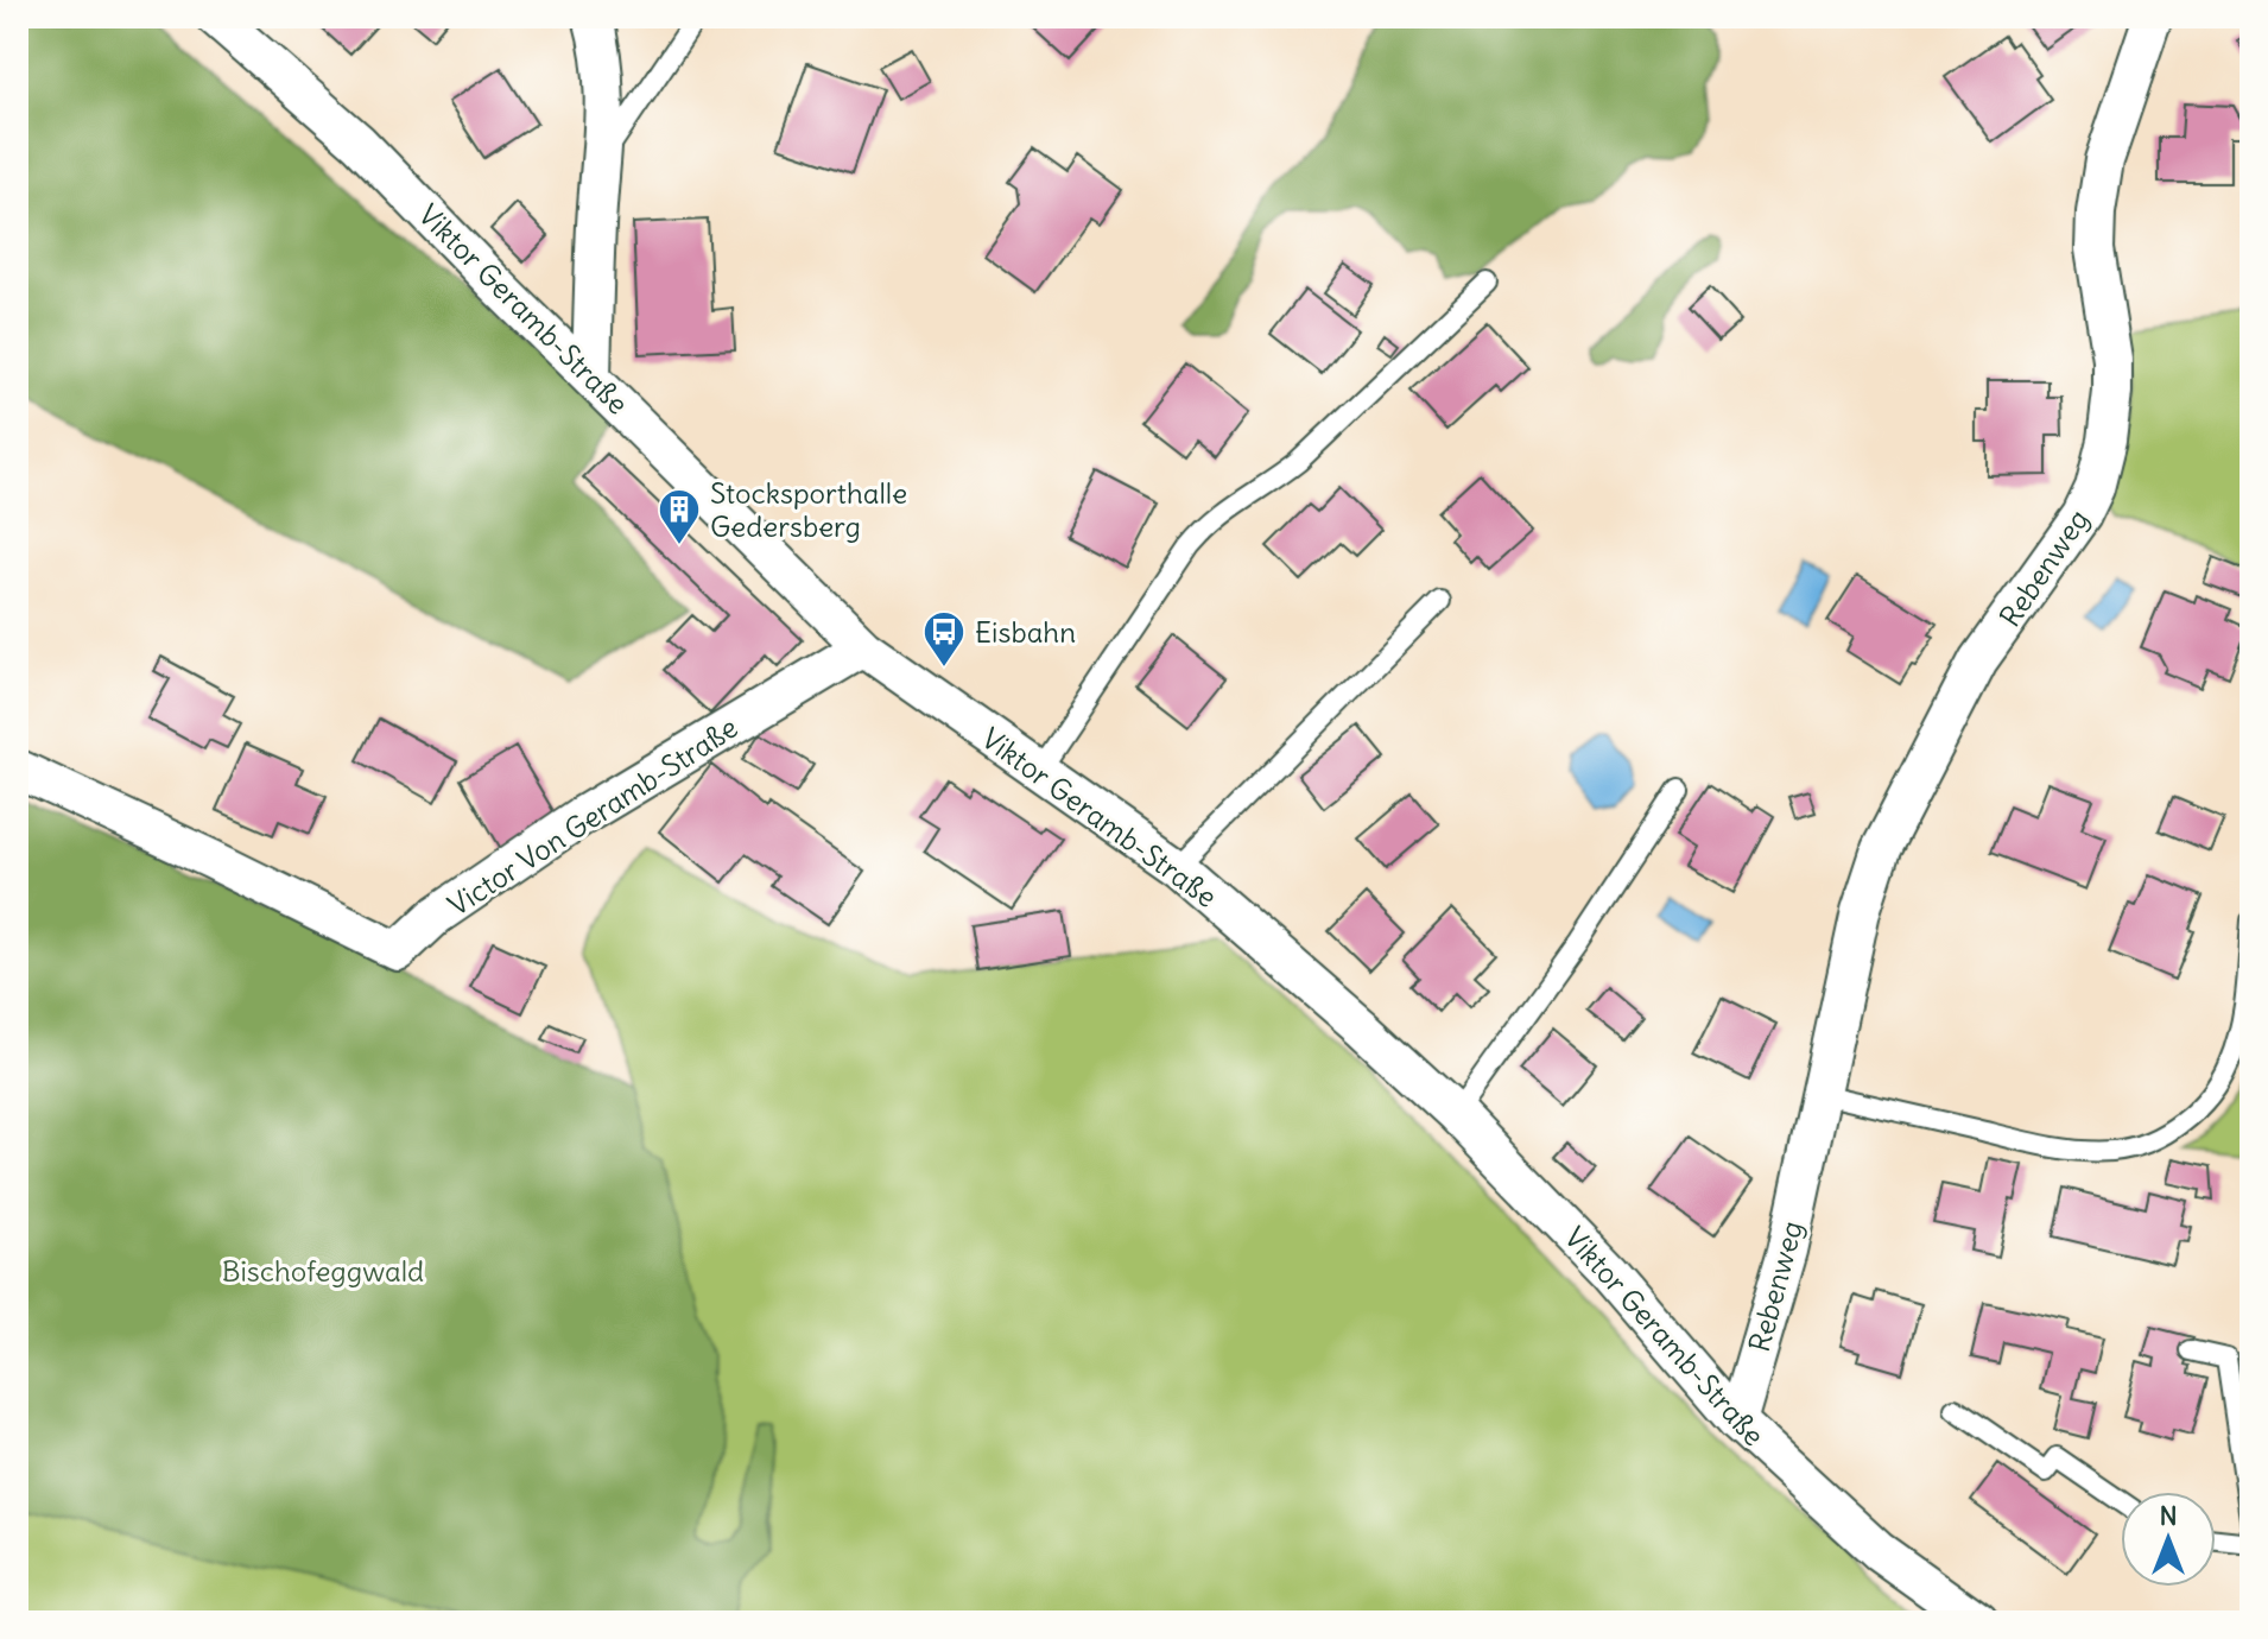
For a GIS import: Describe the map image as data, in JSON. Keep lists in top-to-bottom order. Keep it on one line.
{"streets":{"street":["Viktor Geramb-Straße","Rebenweg","Victor Von Geramb-Straße"]},"crossings":[["Viktor Geramb-Straße","Rebenweg"],["Viktor Geramb-Straße","Victor Von Geramb-Straße"]],"parks":["Bischofeggwald"],"places":{"building":["Stocksporthalle Gedersberg"],"bus stop":["Eisbahn"]},"north":"top"}
